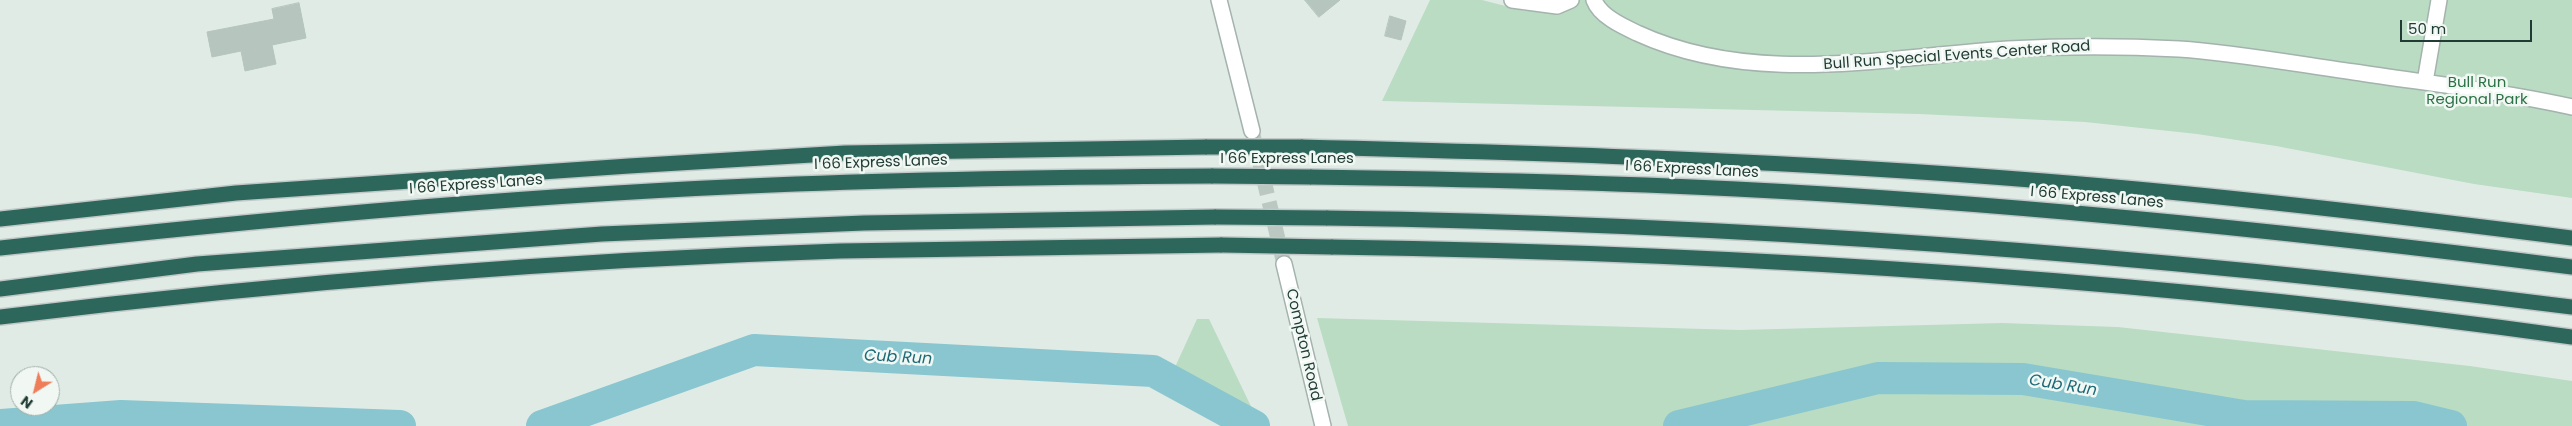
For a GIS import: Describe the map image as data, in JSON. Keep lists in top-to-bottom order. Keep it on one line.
{"streets":{"highway":["I 66 Express Lanes"],"street":["Bull Run Special Events Center Road","Compton Road"]},"water":["Cub Run"],"parks":["Bull Run Regional Park"],"scale_bar":"50 m","north":"bottom left"}
